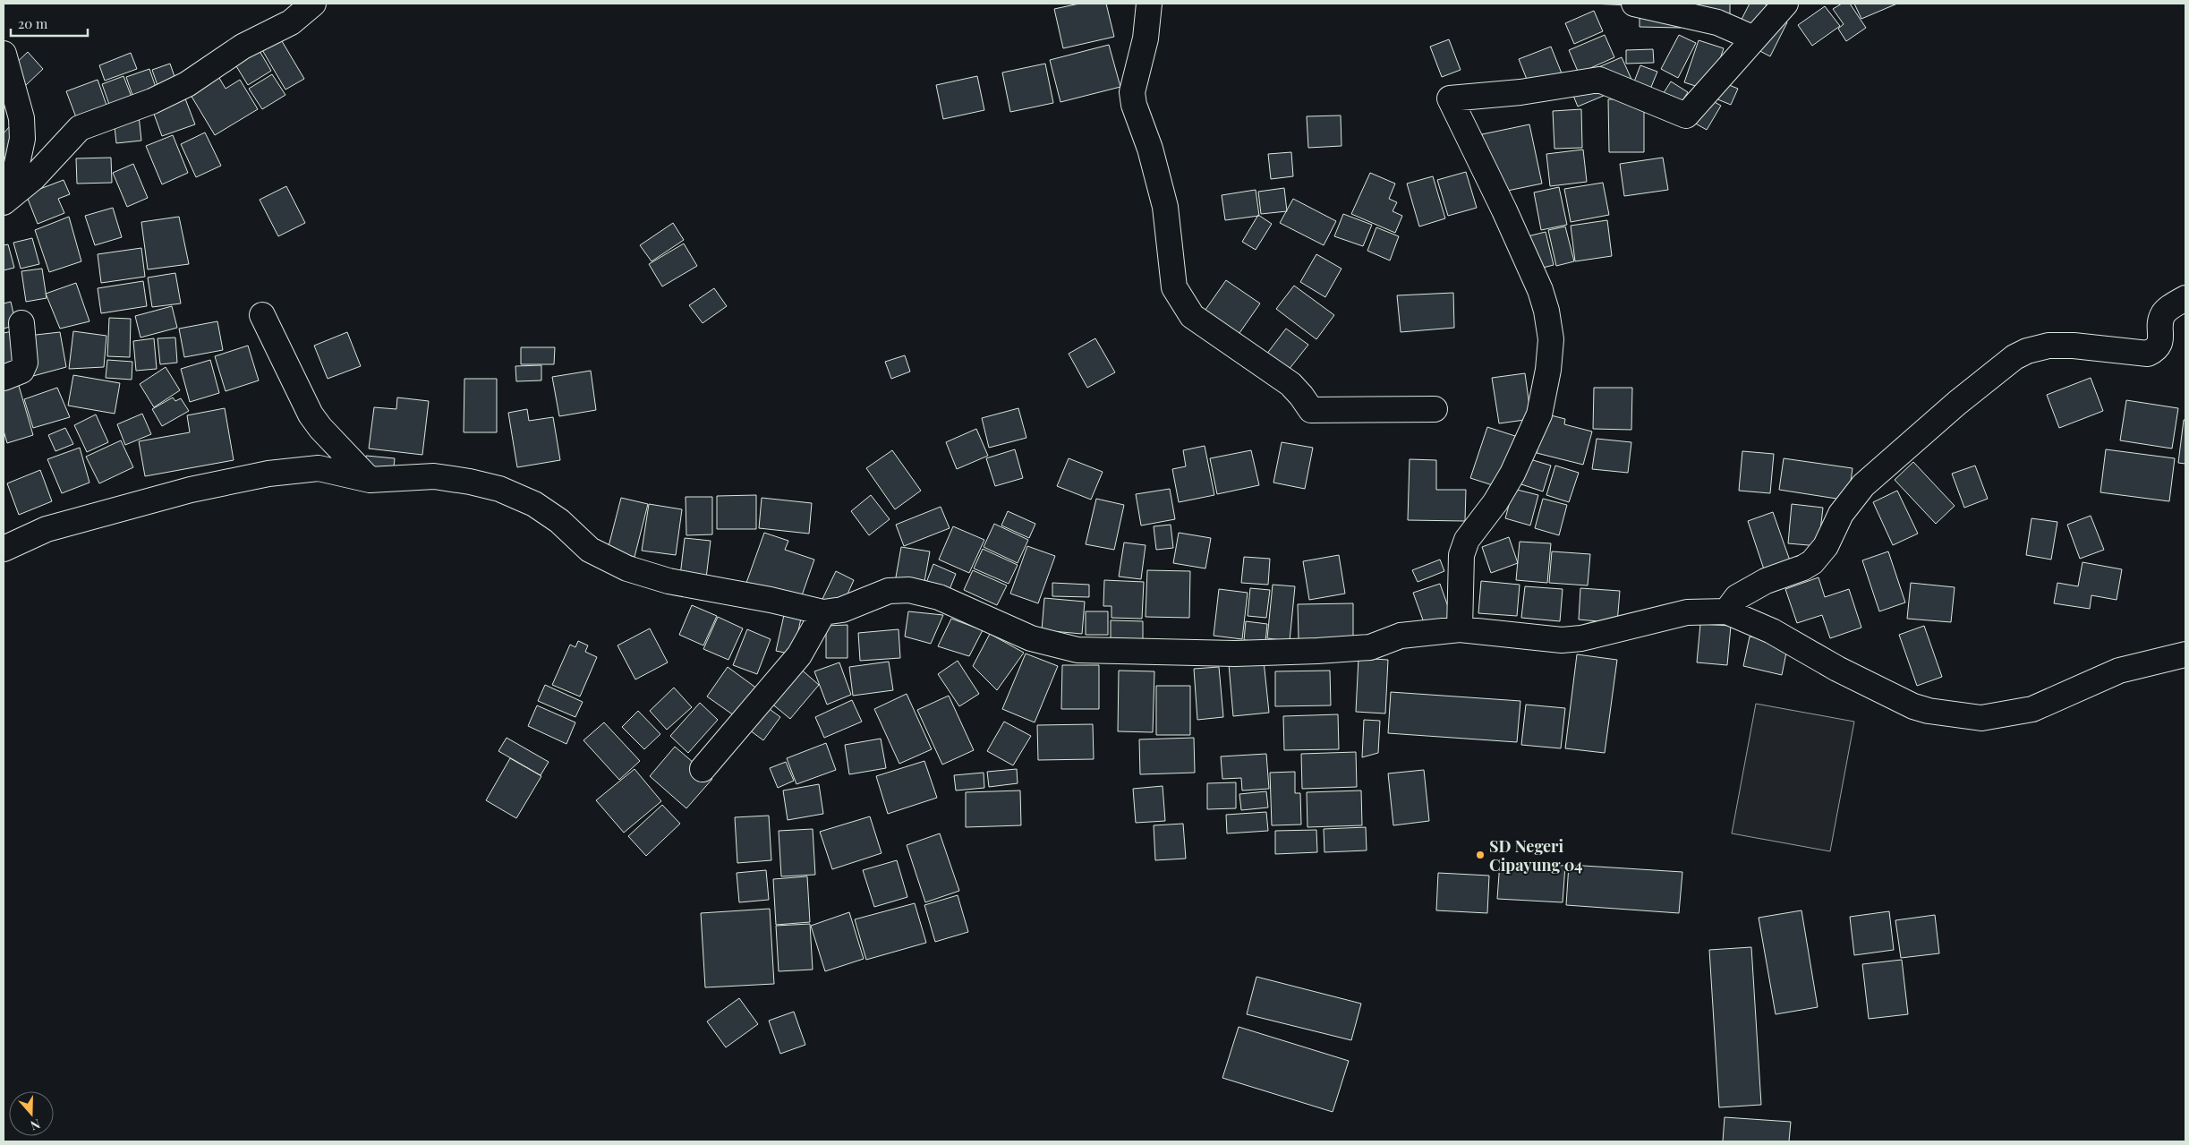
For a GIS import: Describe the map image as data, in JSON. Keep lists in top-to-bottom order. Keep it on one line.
{"places":["SD Negeri Cipayung 04"],"scale_bar":"20 m","north":"bottom"}
